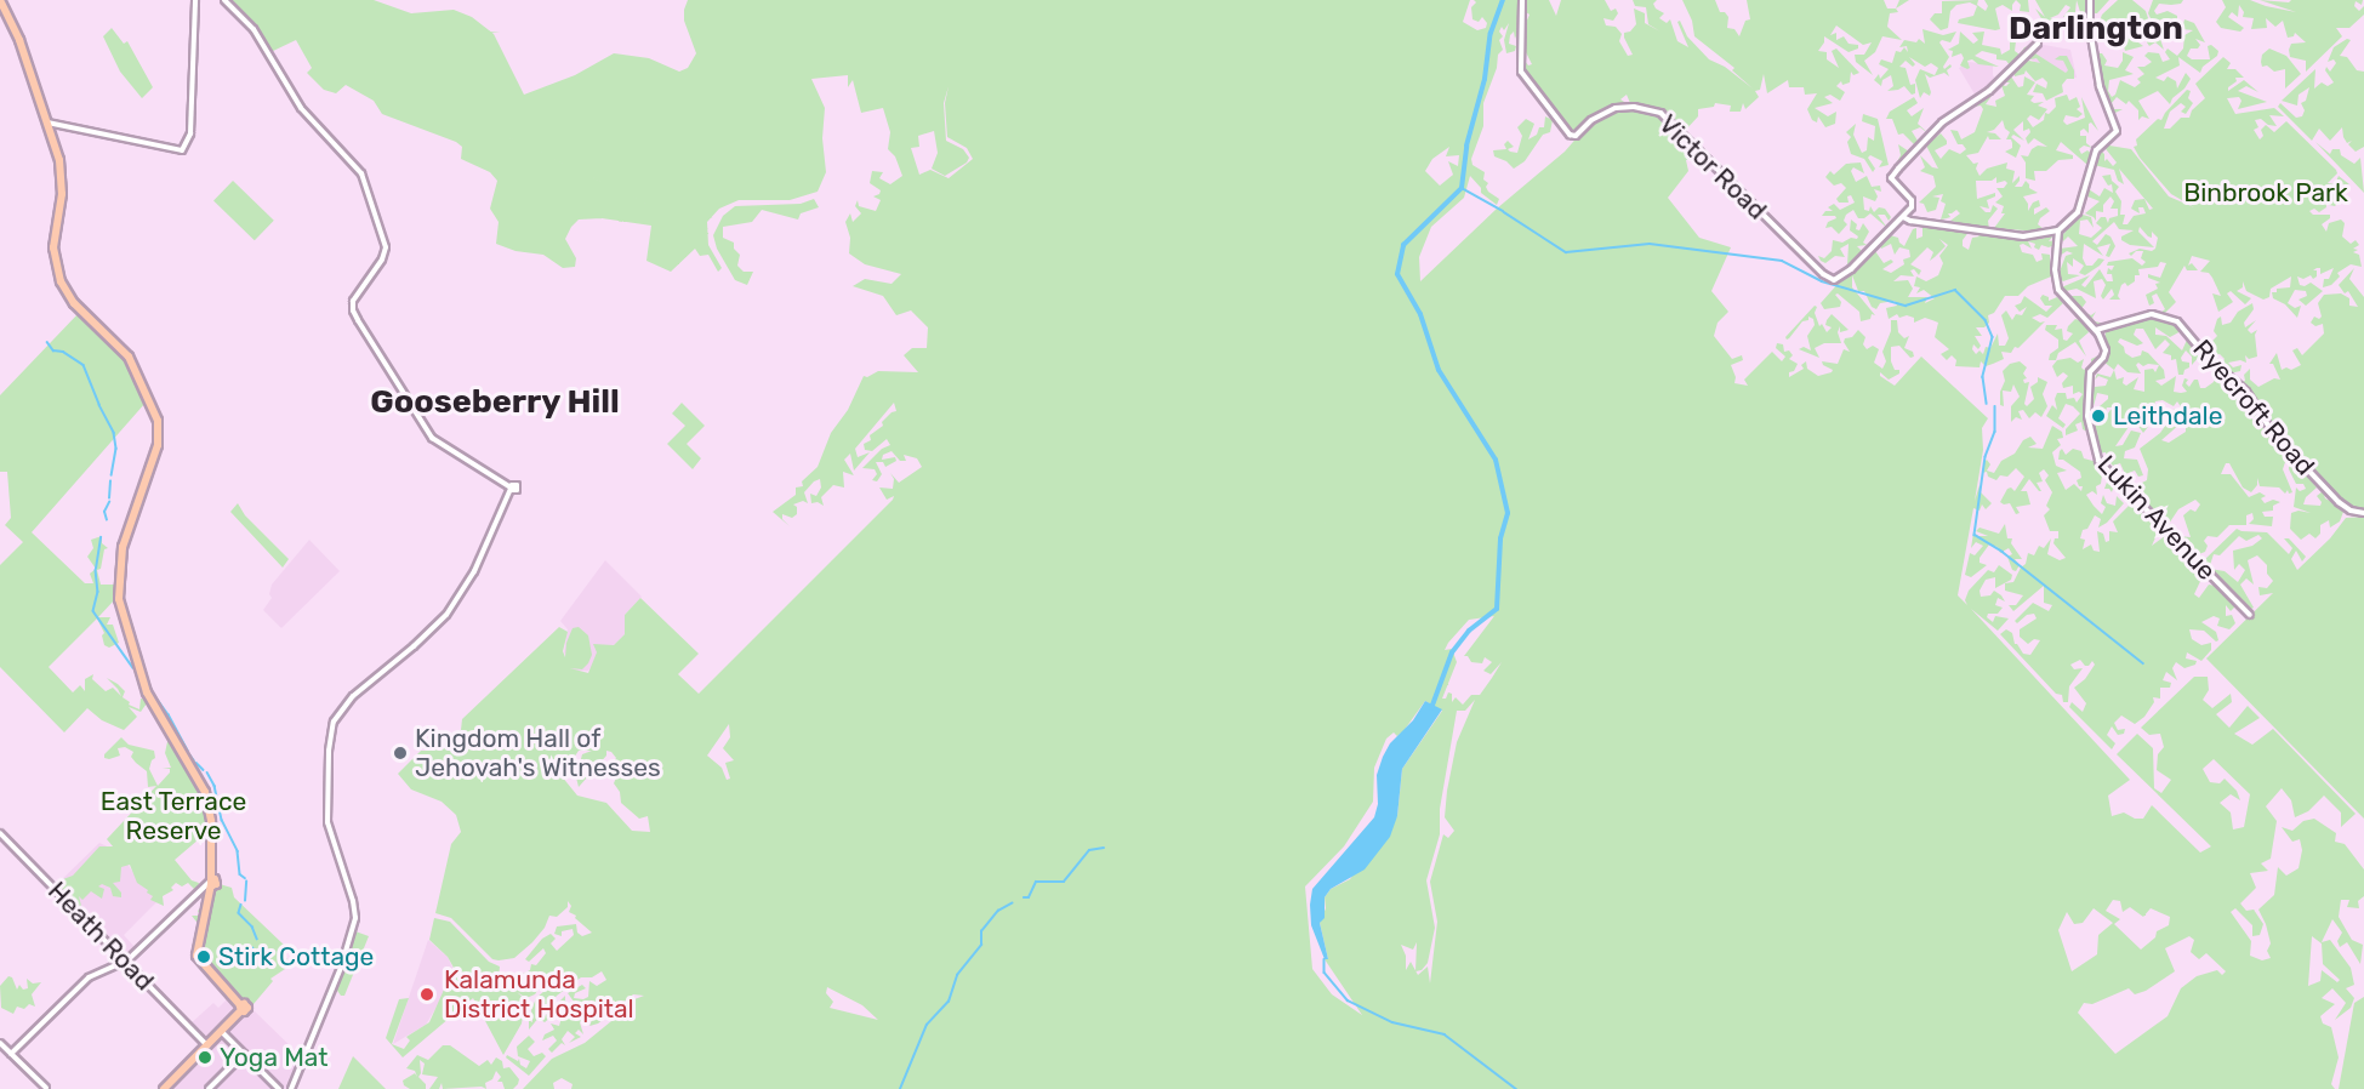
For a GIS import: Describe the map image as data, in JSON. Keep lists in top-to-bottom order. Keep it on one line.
{"streets":{"street":["Victor Road","Ryecroft Road","Lukin Avenue","Heath Road"]},"crossings":[["Ryecroft Road","Lukin Avenue"]],"districts":["Darlington","Gooseberry Hill"],"parks":["Binbrook Park","East Terrace Reserve"],"places":["Leithdale","Kingdom Hall of Jehovah's Witnesses","Stirk Cottage","Kalamunda District Hospital","Yoga Mat"]}
